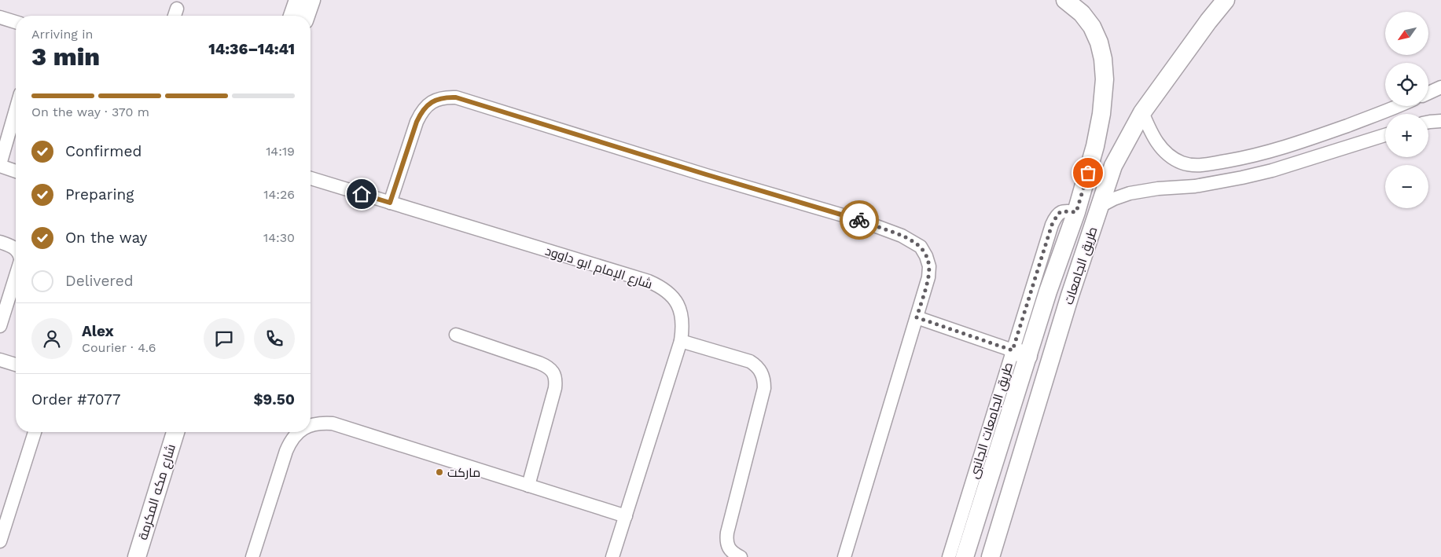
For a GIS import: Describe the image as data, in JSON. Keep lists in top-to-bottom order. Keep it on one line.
{"streets":{"main road":["طريق الجامعات","شارع مكه المكرمة"],"street":["شارع الإمام ابو داوود","طريق الجامعات الجانبى"]},"crossings":[["طريق الجامعات","طريق الجامعات الجانبى"]],"places":["ماركت"],"north":"bottom left","page":{"map_buttons":["+","−"],"heading":["3 min","Arriving in","14:36–14:41"],"panel":["Alex","Courier · 4.6","Order #7077","$9.50"],"bar":"On the way · 370 m","list":[["Confirmed","14:19"],["Preparing","14:26"],["On the way","14:30"],"Delivered"]}}
